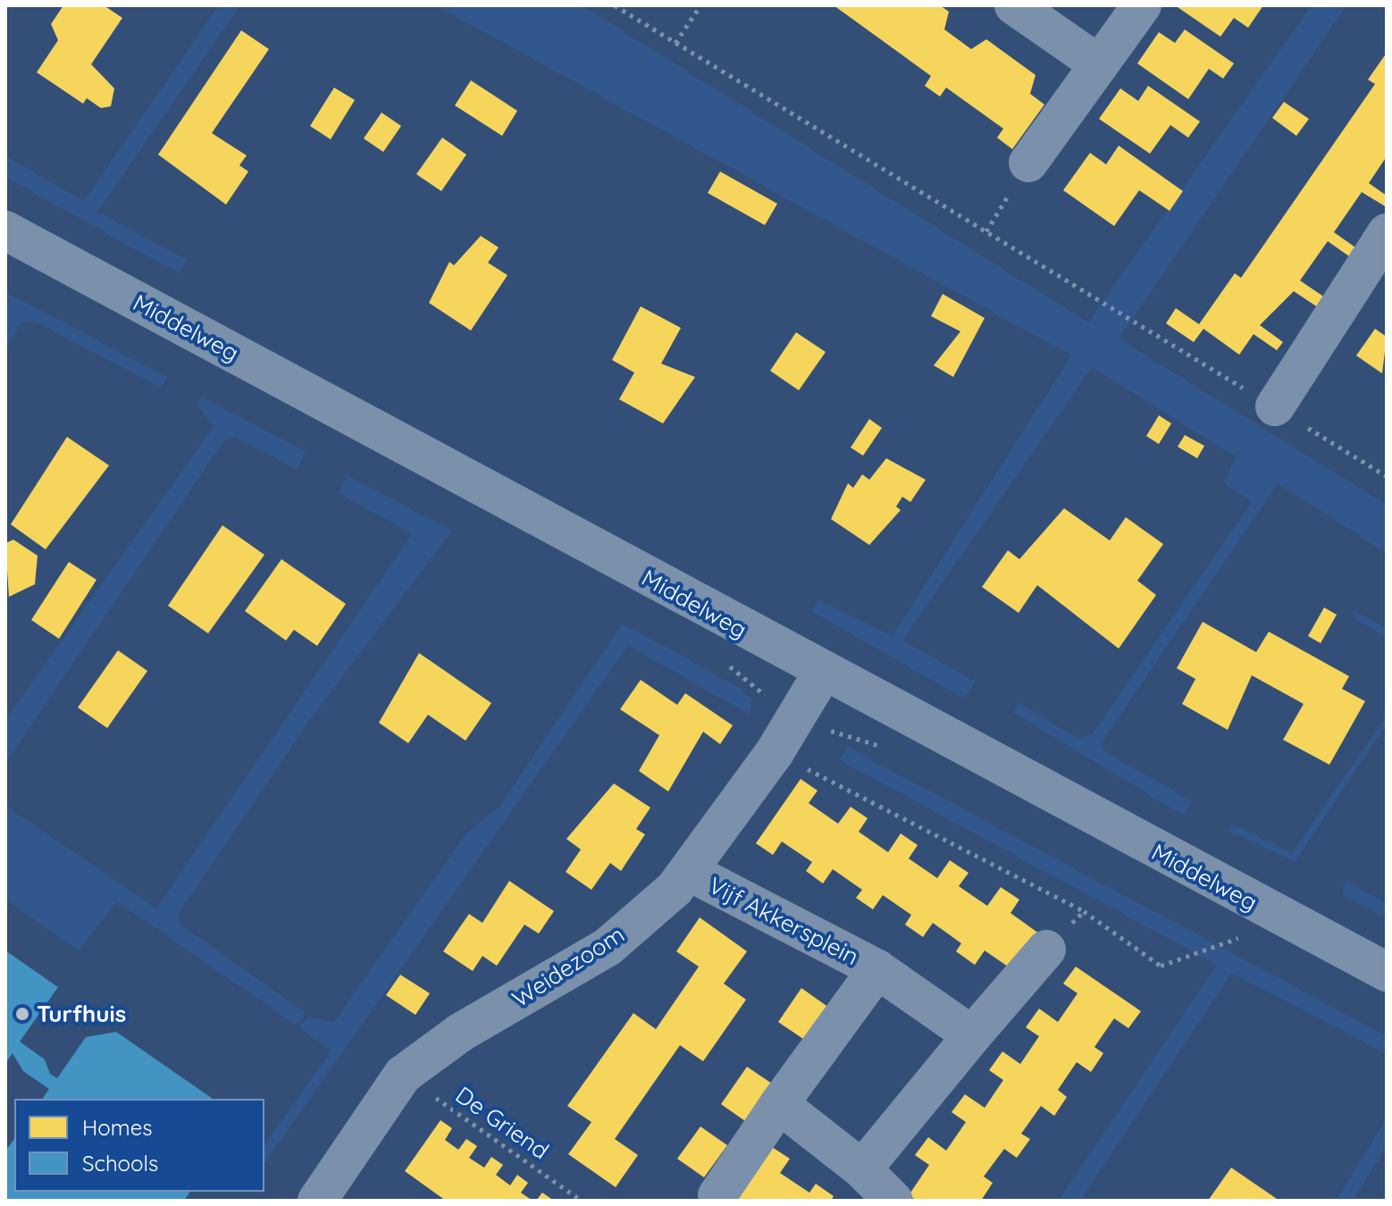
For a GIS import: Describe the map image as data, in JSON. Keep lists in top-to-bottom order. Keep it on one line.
{"streets":{"street":["Middelweg","Vijf Akkersplein","Weidezoom"],"path":["De Griend"]},"crossings":[["Middelweg","Weidezoom"],["Vijf Akkersplein","Weidezoom"],["Weidezoom","De Griend"]],"places":["Turfhuis"],"legend":["Homes","Schools"]}
